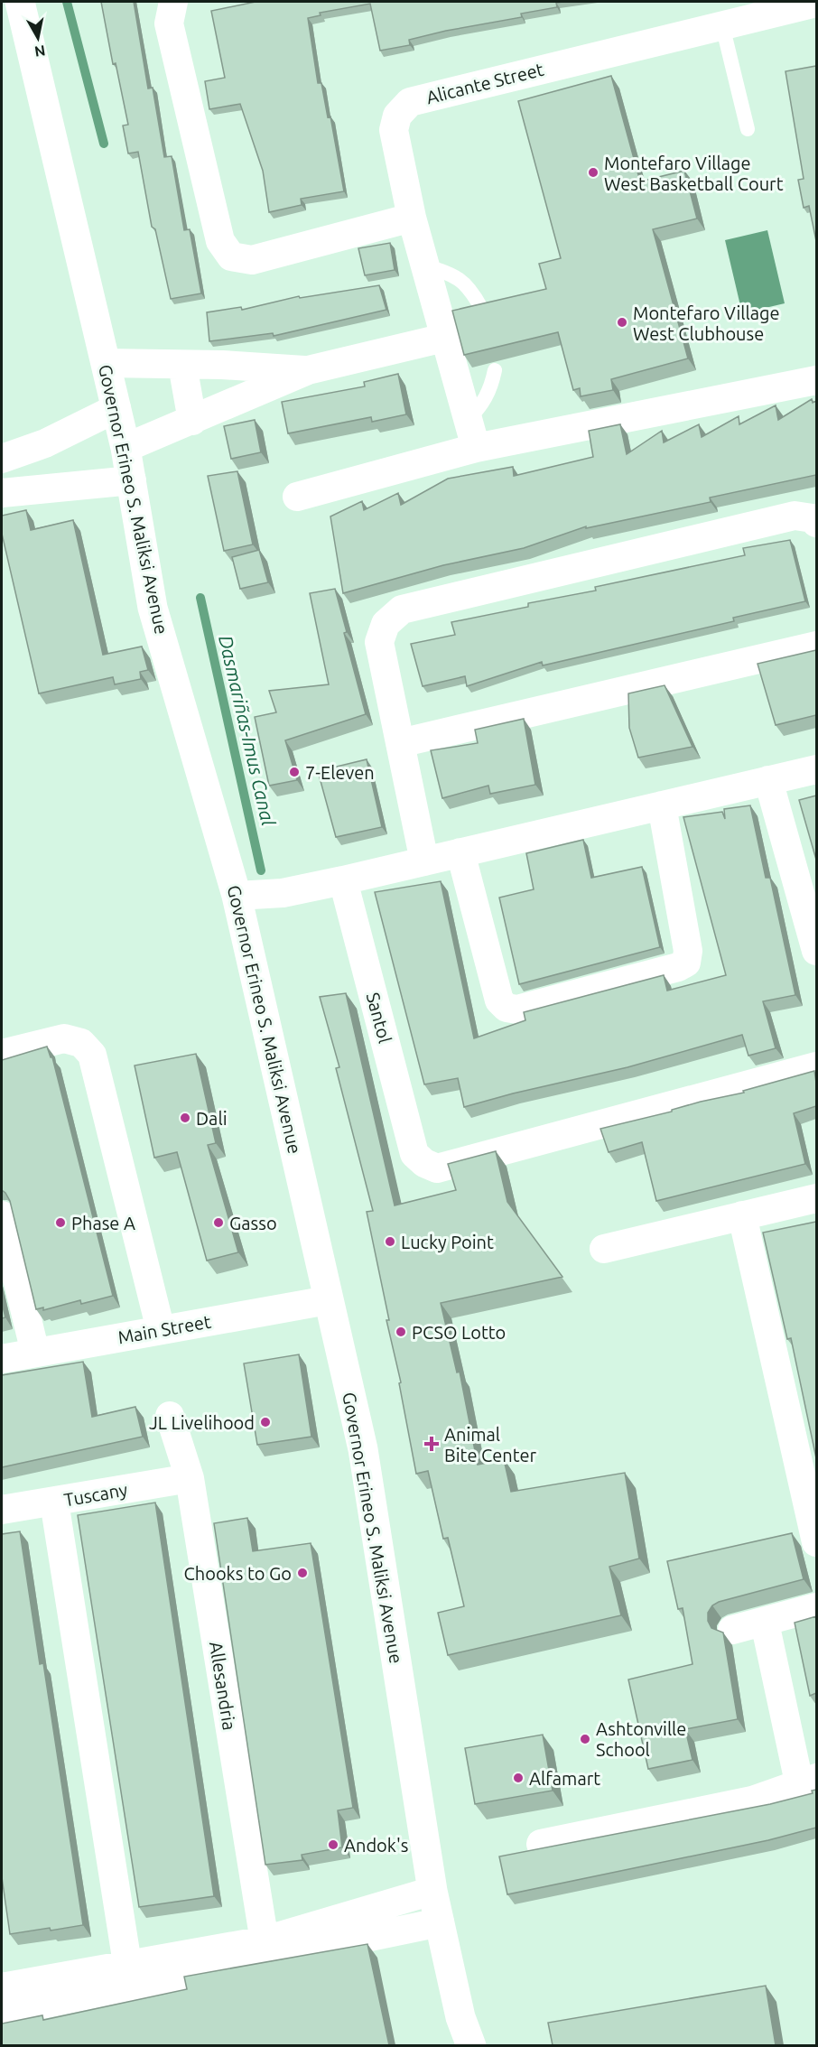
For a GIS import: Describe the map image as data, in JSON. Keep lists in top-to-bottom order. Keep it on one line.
{"streets":{"main road":["Governor Erineo S. Maliksi Avenue"],"street":["Alicante Street","Santol","Main Street","Tuscany","Allesandria"]},"crossings":[["Governor Erineo S. Maliksi Avenue","Main Street"],["Tuscany","Allesandria"]],"water":["Dasmariñas-Imus Canal"],"places":{"other":["Montefaro Village West Basketball Court","Montefaro Village West Clubhouse","7-Eleven","Dali","Phase A","Gasso","Lucky Point","PCSO Lotto","JL Livelihood","Chooks to Go","Ashtonville School","Alfamart","Andok's"],"health":["Animal Bite Center"]},"north":"bottom"}
